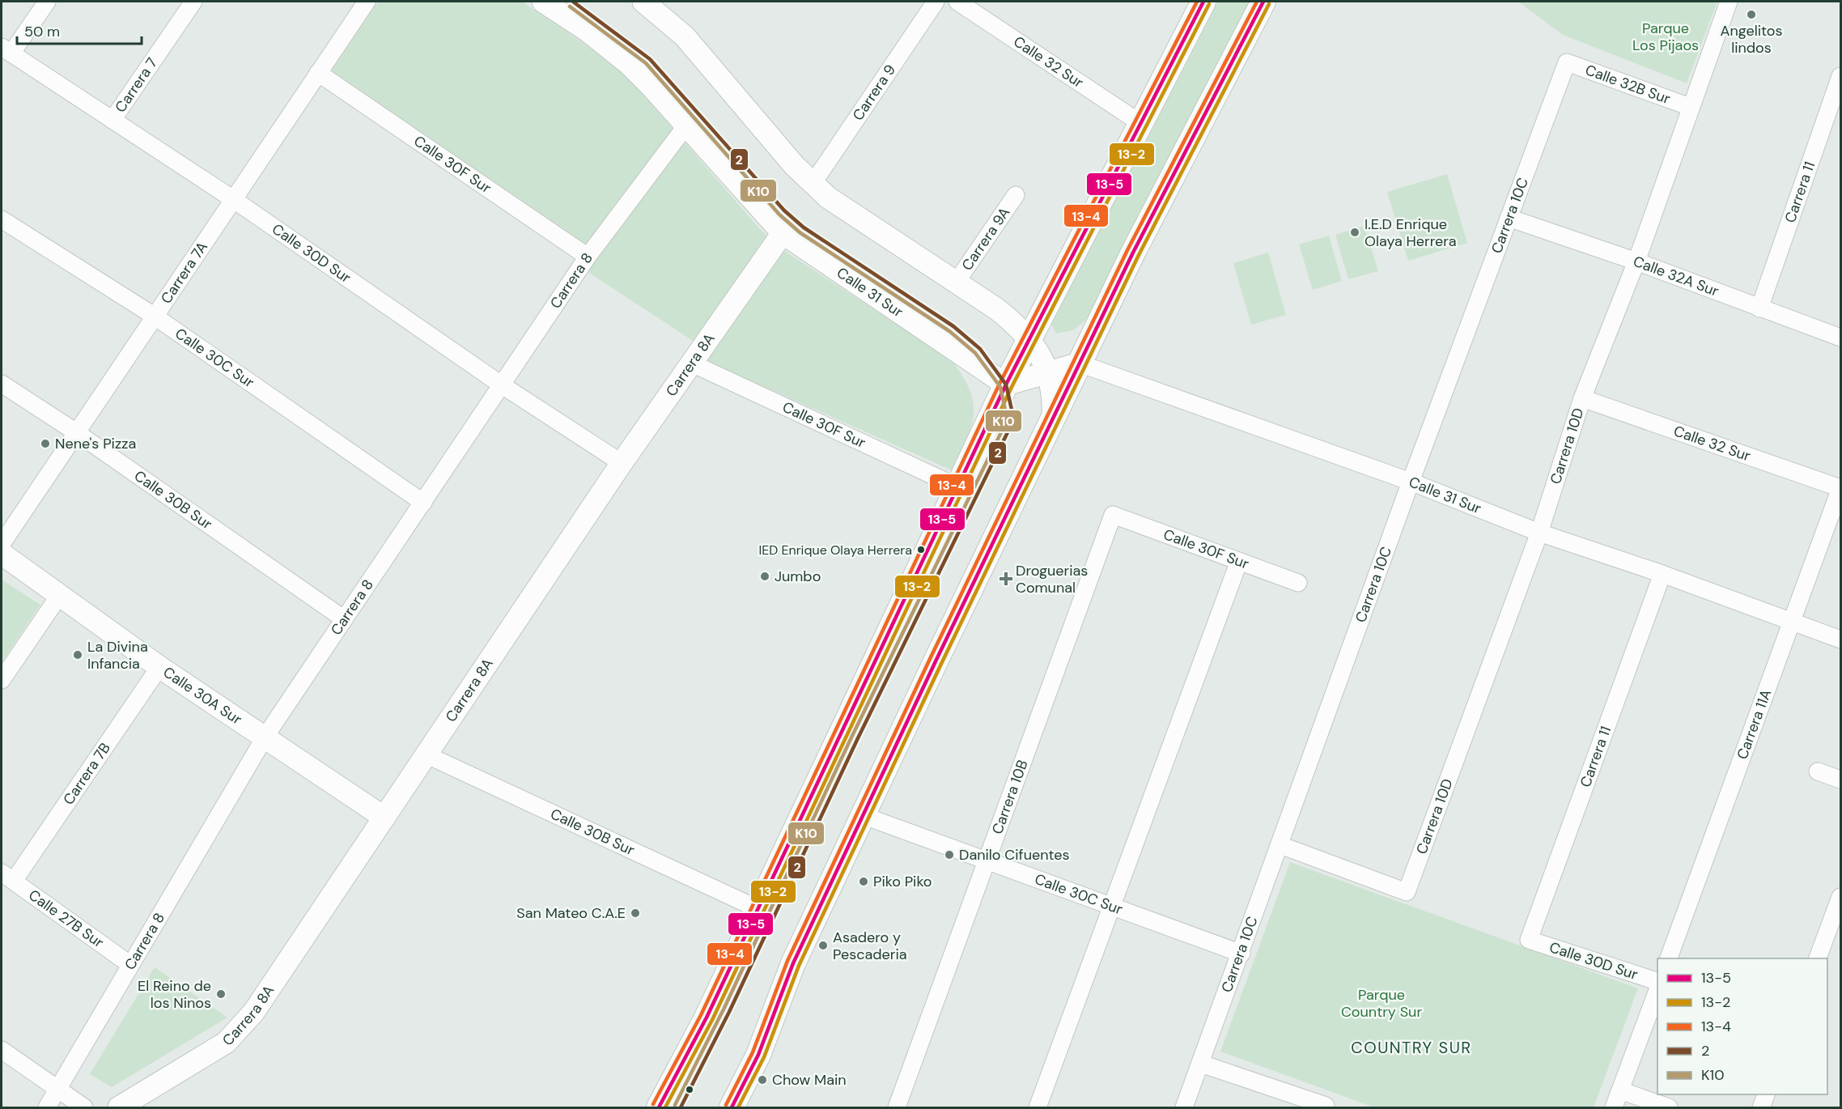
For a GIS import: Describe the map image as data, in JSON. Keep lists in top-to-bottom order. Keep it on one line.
{"streets":{"street":["Calle 32 Sur","Calle 32B Sur","Carrera 7","Carrera 9","Calle 30F Sur","Carrera 11","Carrera 10C","Carrera 9A","Calle 30D Sur","Carrera 7A","Calle 32A Sur","Carrera 8","Calle 31 Sur","Calle 30C Sur","Carrera 8A","Carrera 10D","Calle 30B Sur","Calle 30A Sur","Carrera 11A","Carrera 7B","Carrera 10B","Calle 27B Sur"]},"crossings":[["Calle 32 Sur","Carrera 10D"],["Calle 32 Sur","Carrera 11A"],["Calle 32B Sur","Carrera 10C"],["Calle 32B Sur","Carrera 10D"],["Carrera 7","Calle 30D Sur"],["Calle 30F Sur","Carrera 7A"],["Calle 30F Sur","Carrera 8"],["Calle 30F Sur","Carrera 8A"],["Calle 30F Sur","Carrera 10B"],["Carrera 11","Calle 30D Sur"],["Carrera 11","Calle 32A Sur"],["Carrera 11","Calle 31 Sur"],["Carrera 10C","Calle 32A Sur"],["Carrera 10C","Calle 31 Sur"],["Carrera 10C","Calle 30C Sur"],["Carrera 10C","Carrera 10D"],["Calle 30D Sur","Carrera 7A"],["Calle 30D Sur","Carrera 8"],["Calle 30D Sur","Carrera 8A"],["Carrera 7A","Calle 30C Sur"],["Carrera 7A","Calle 30B Sur"],["Calle 32A Sur","Carrera 10D"],["Carrera 8","Calle 31 Sur"],["Carrera 8","Calle 30C Sur"],["Carrera 8","Calle 30B Sur"],["Carrera 8","Calle 30A Sur"],["Carrera 8","Calle 27B Sur"],["Calle 31 Sur","Carrera 8A"],["Calle 31 Sur","Carrera 10D"],["Calle 31 Sur","Carrera 11A"],["Calle 30C Sur","Carrera 10B"],["Carrera 8A","Calle 30B Sur"],["Carrera 8A","Calle 30A Sur"],["Calle 30A Sur","Carrera 7B"],["Carrera 7B","Calle 27B Sur"]],"districts":["COUNTRY SUR"],"parks":["Parque Los Pijaos","Parque Country Sur"],"places":{"other":["Angelitos lindos","I.E.D Enrique Olaya Herrera","Nene's Pizza","IED Enrique Olaya Herrera","Jumbo","La Divina Infancia","Danilo Cifuentes","Piko Piko","San Mateo C.A.E","Asadero y Pescaderia","El Reino de los Ninos","Chow Main"],"health":["Droguerias Comunal"]},"lines":["transit line 13-5","transit line 13-4","transit line 2","transit line 13-2","transit line K10"],"legend":["13-5","13-2","13-4","2","K10"],"scale_bar":"50 m"}
